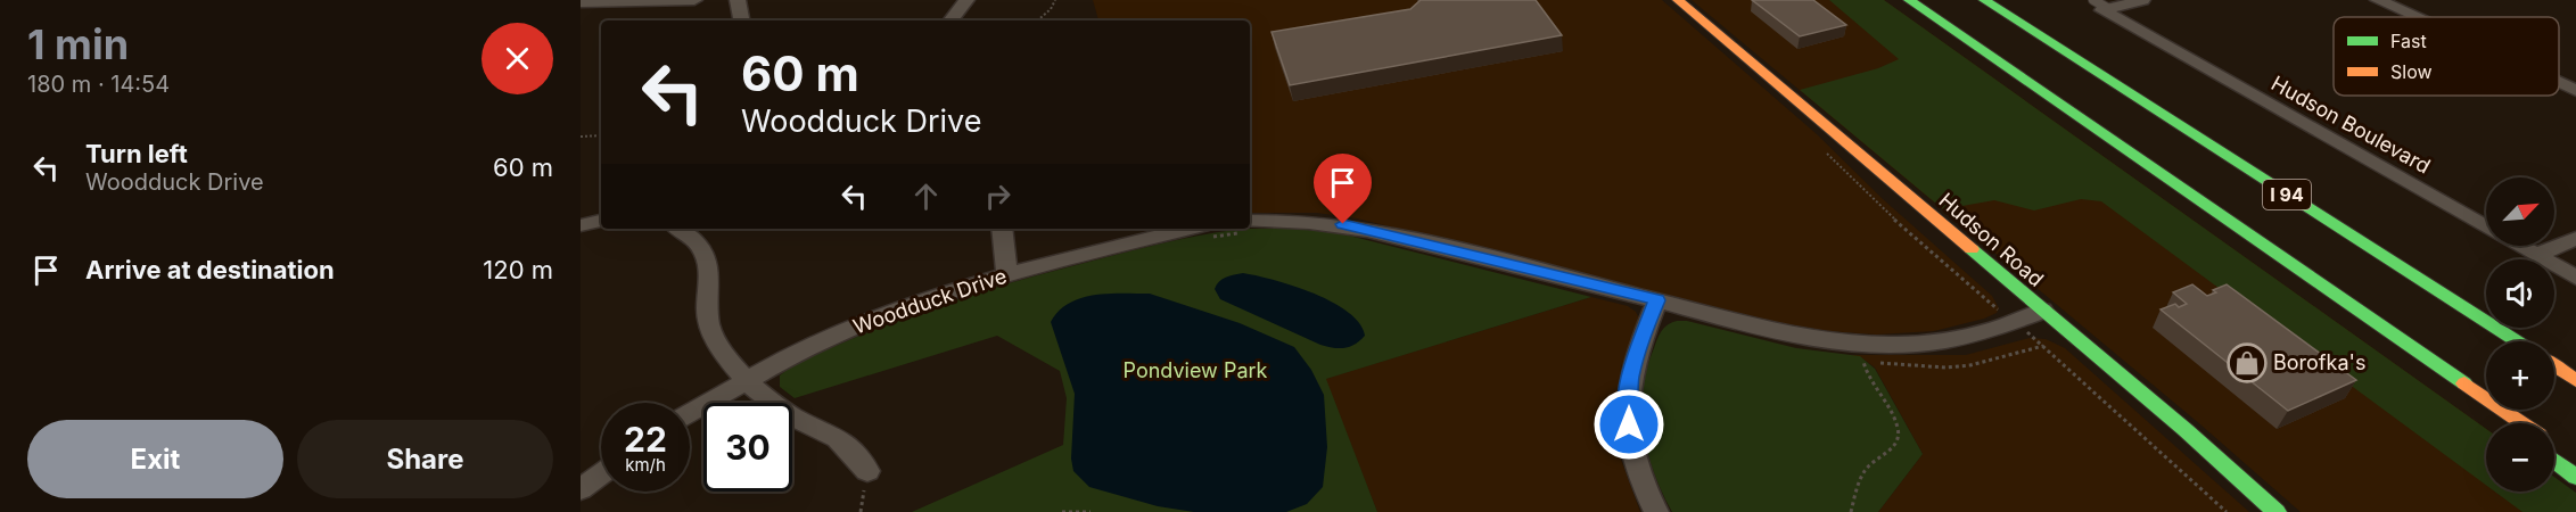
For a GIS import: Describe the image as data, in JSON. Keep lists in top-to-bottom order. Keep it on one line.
{"streets":{"main road":["I 94","Hudson Road"],"street":["Hudson Boulevard","Woodduck Drive"]},"parks":["Pondview Park"],"places":{"shop":["Borofka's"]},"legend":["Fast","Slow"],"north":"top right","page":{"heading":["1 min","180 m · 14:54"],"turn":["60 m","Woodduck Drive"],"list":[{"name":"Turn left","note":"Woodduck Drive","value":"60 m"},{"name":"Arrive at destination","value":"120 m"}],"map_buttons":["+","−"],"speed":"22 km/h","limit":"30","buttons":["Exit","Share"]}}
